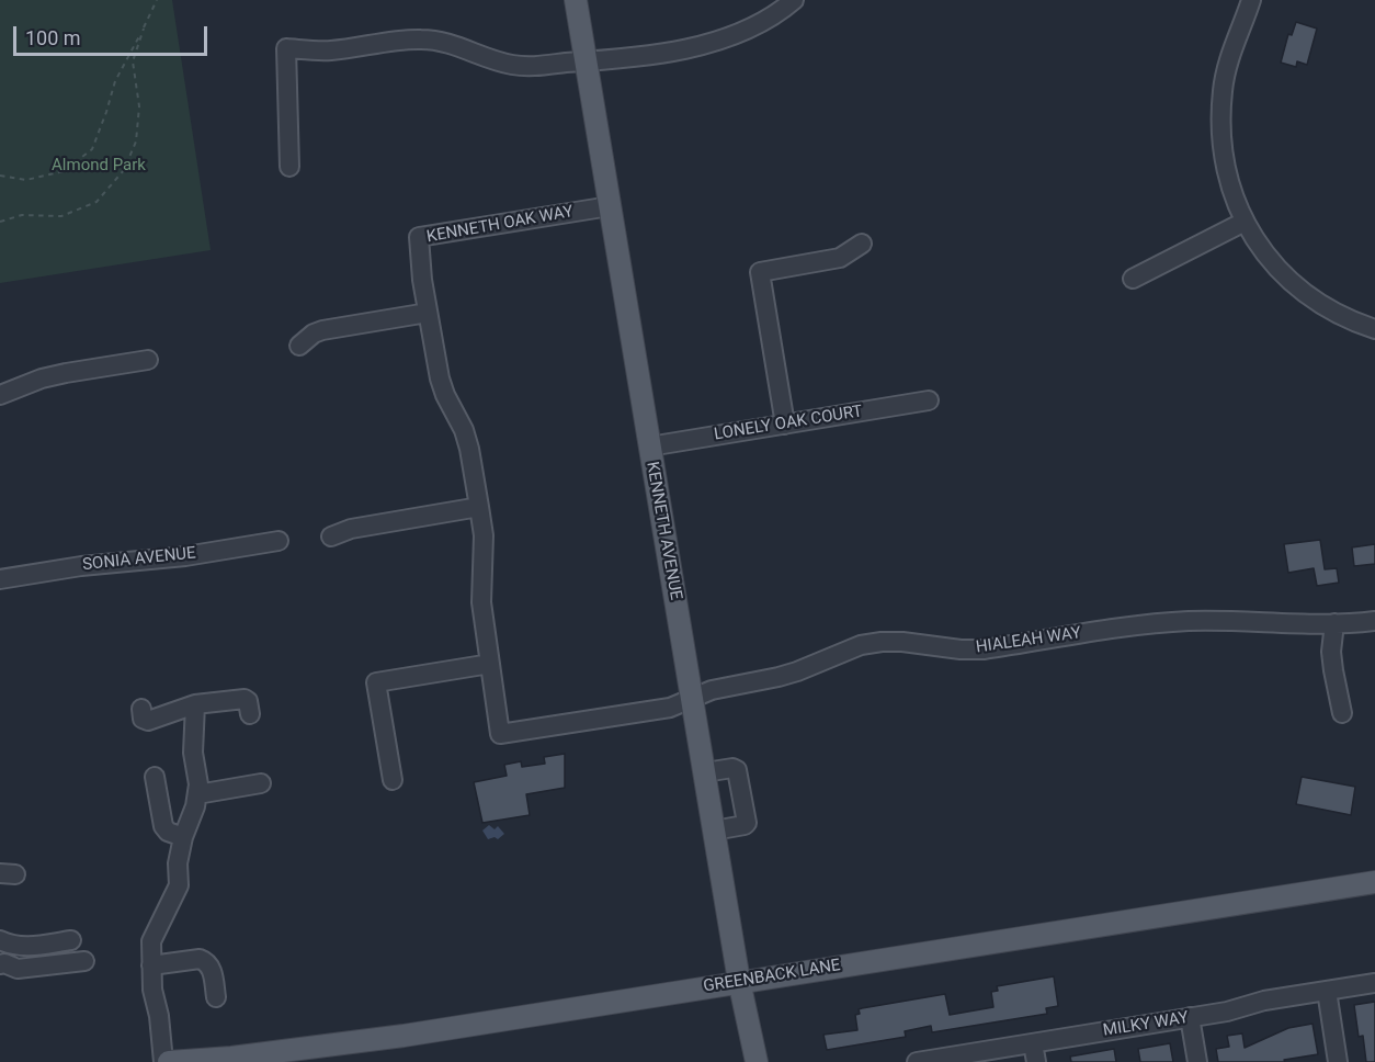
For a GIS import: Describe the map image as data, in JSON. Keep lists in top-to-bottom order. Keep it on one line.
{"streets":{"main road":["KENNETH AVENUE","GREENBACK LANE"],"street":["KENNETH OAK WAY","LONELY OAK COURT","SONIA AVENUE","HIALEAH WAY","MILKY WAY"]},"crossings":[["KENNETH OAK WAY","KENNETH AVENUE"],["KENNETH OAK WAY","HIALEAH WAY"],["LONELY OAK COURT","KENNETH AVENUE"],["KENNETH AVENUE","HIALEAH WAY"],["KENNETH AVENUE","GREENBACK LANE"]],"parks":["Almond Park"],"scale_bar":"100 m"}
